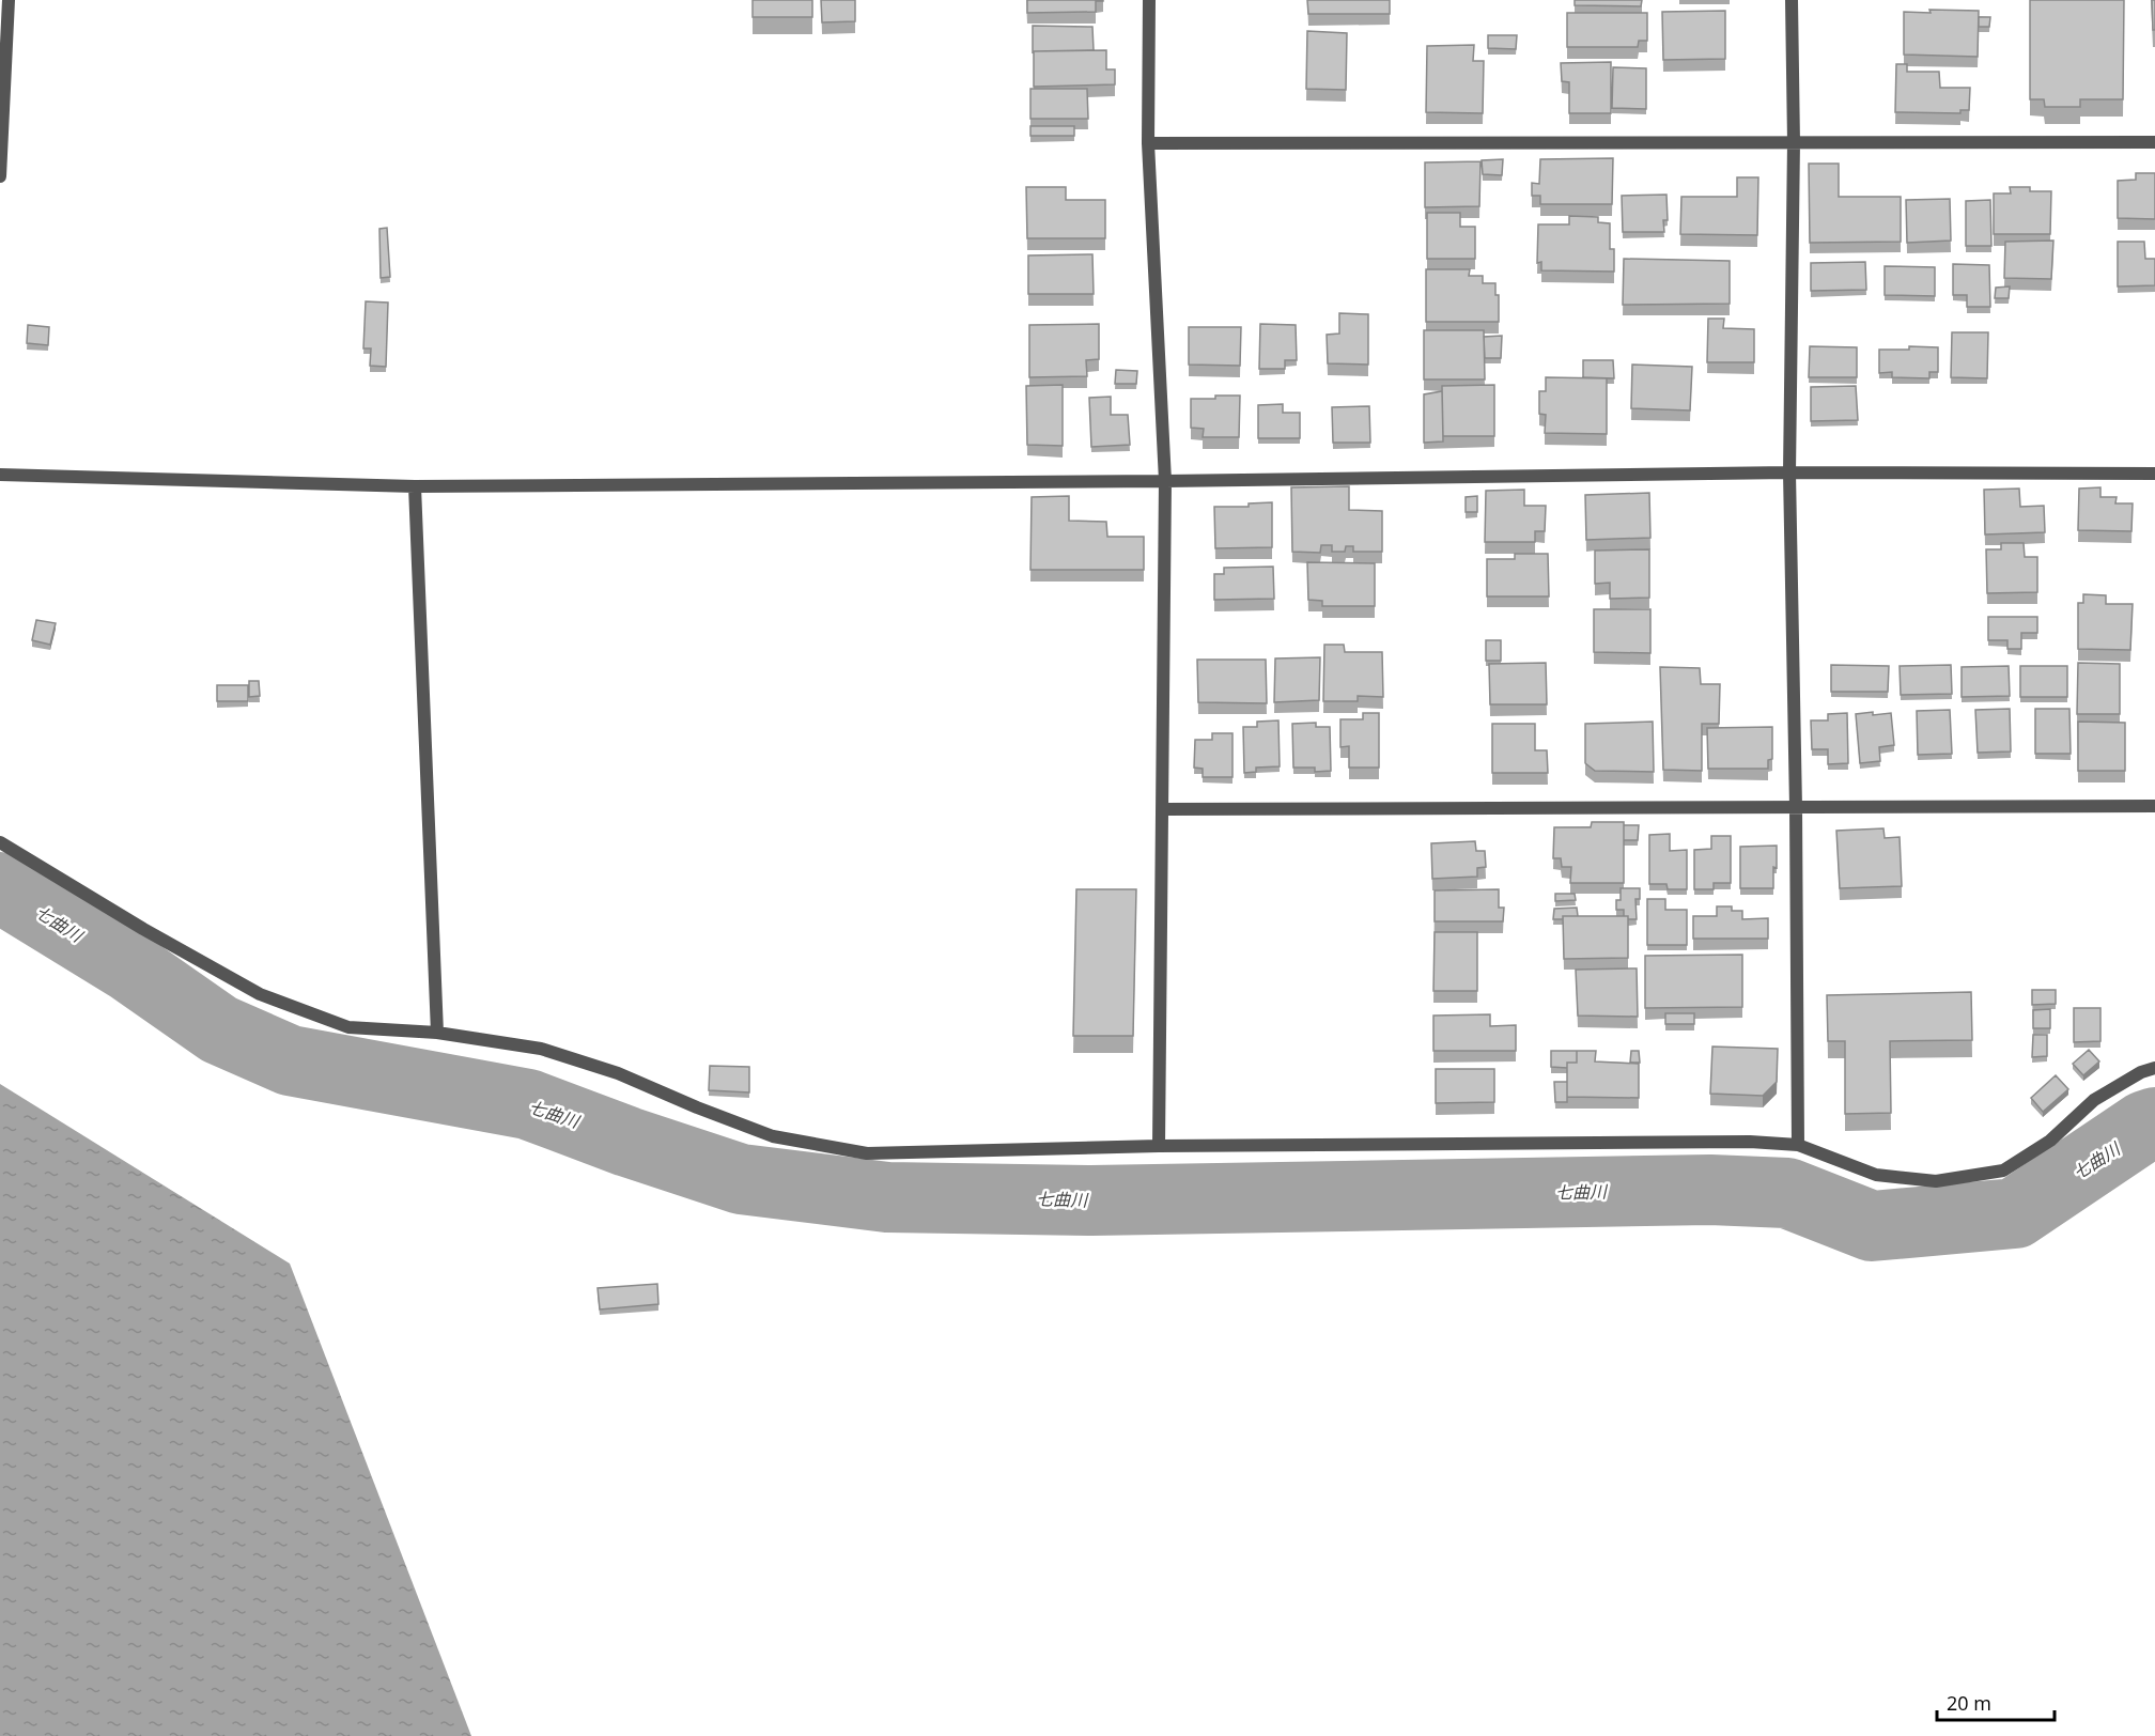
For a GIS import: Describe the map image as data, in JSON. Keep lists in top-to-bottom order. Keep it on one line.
{"water":["七曲川"],"scale_bar":"20 m"}
